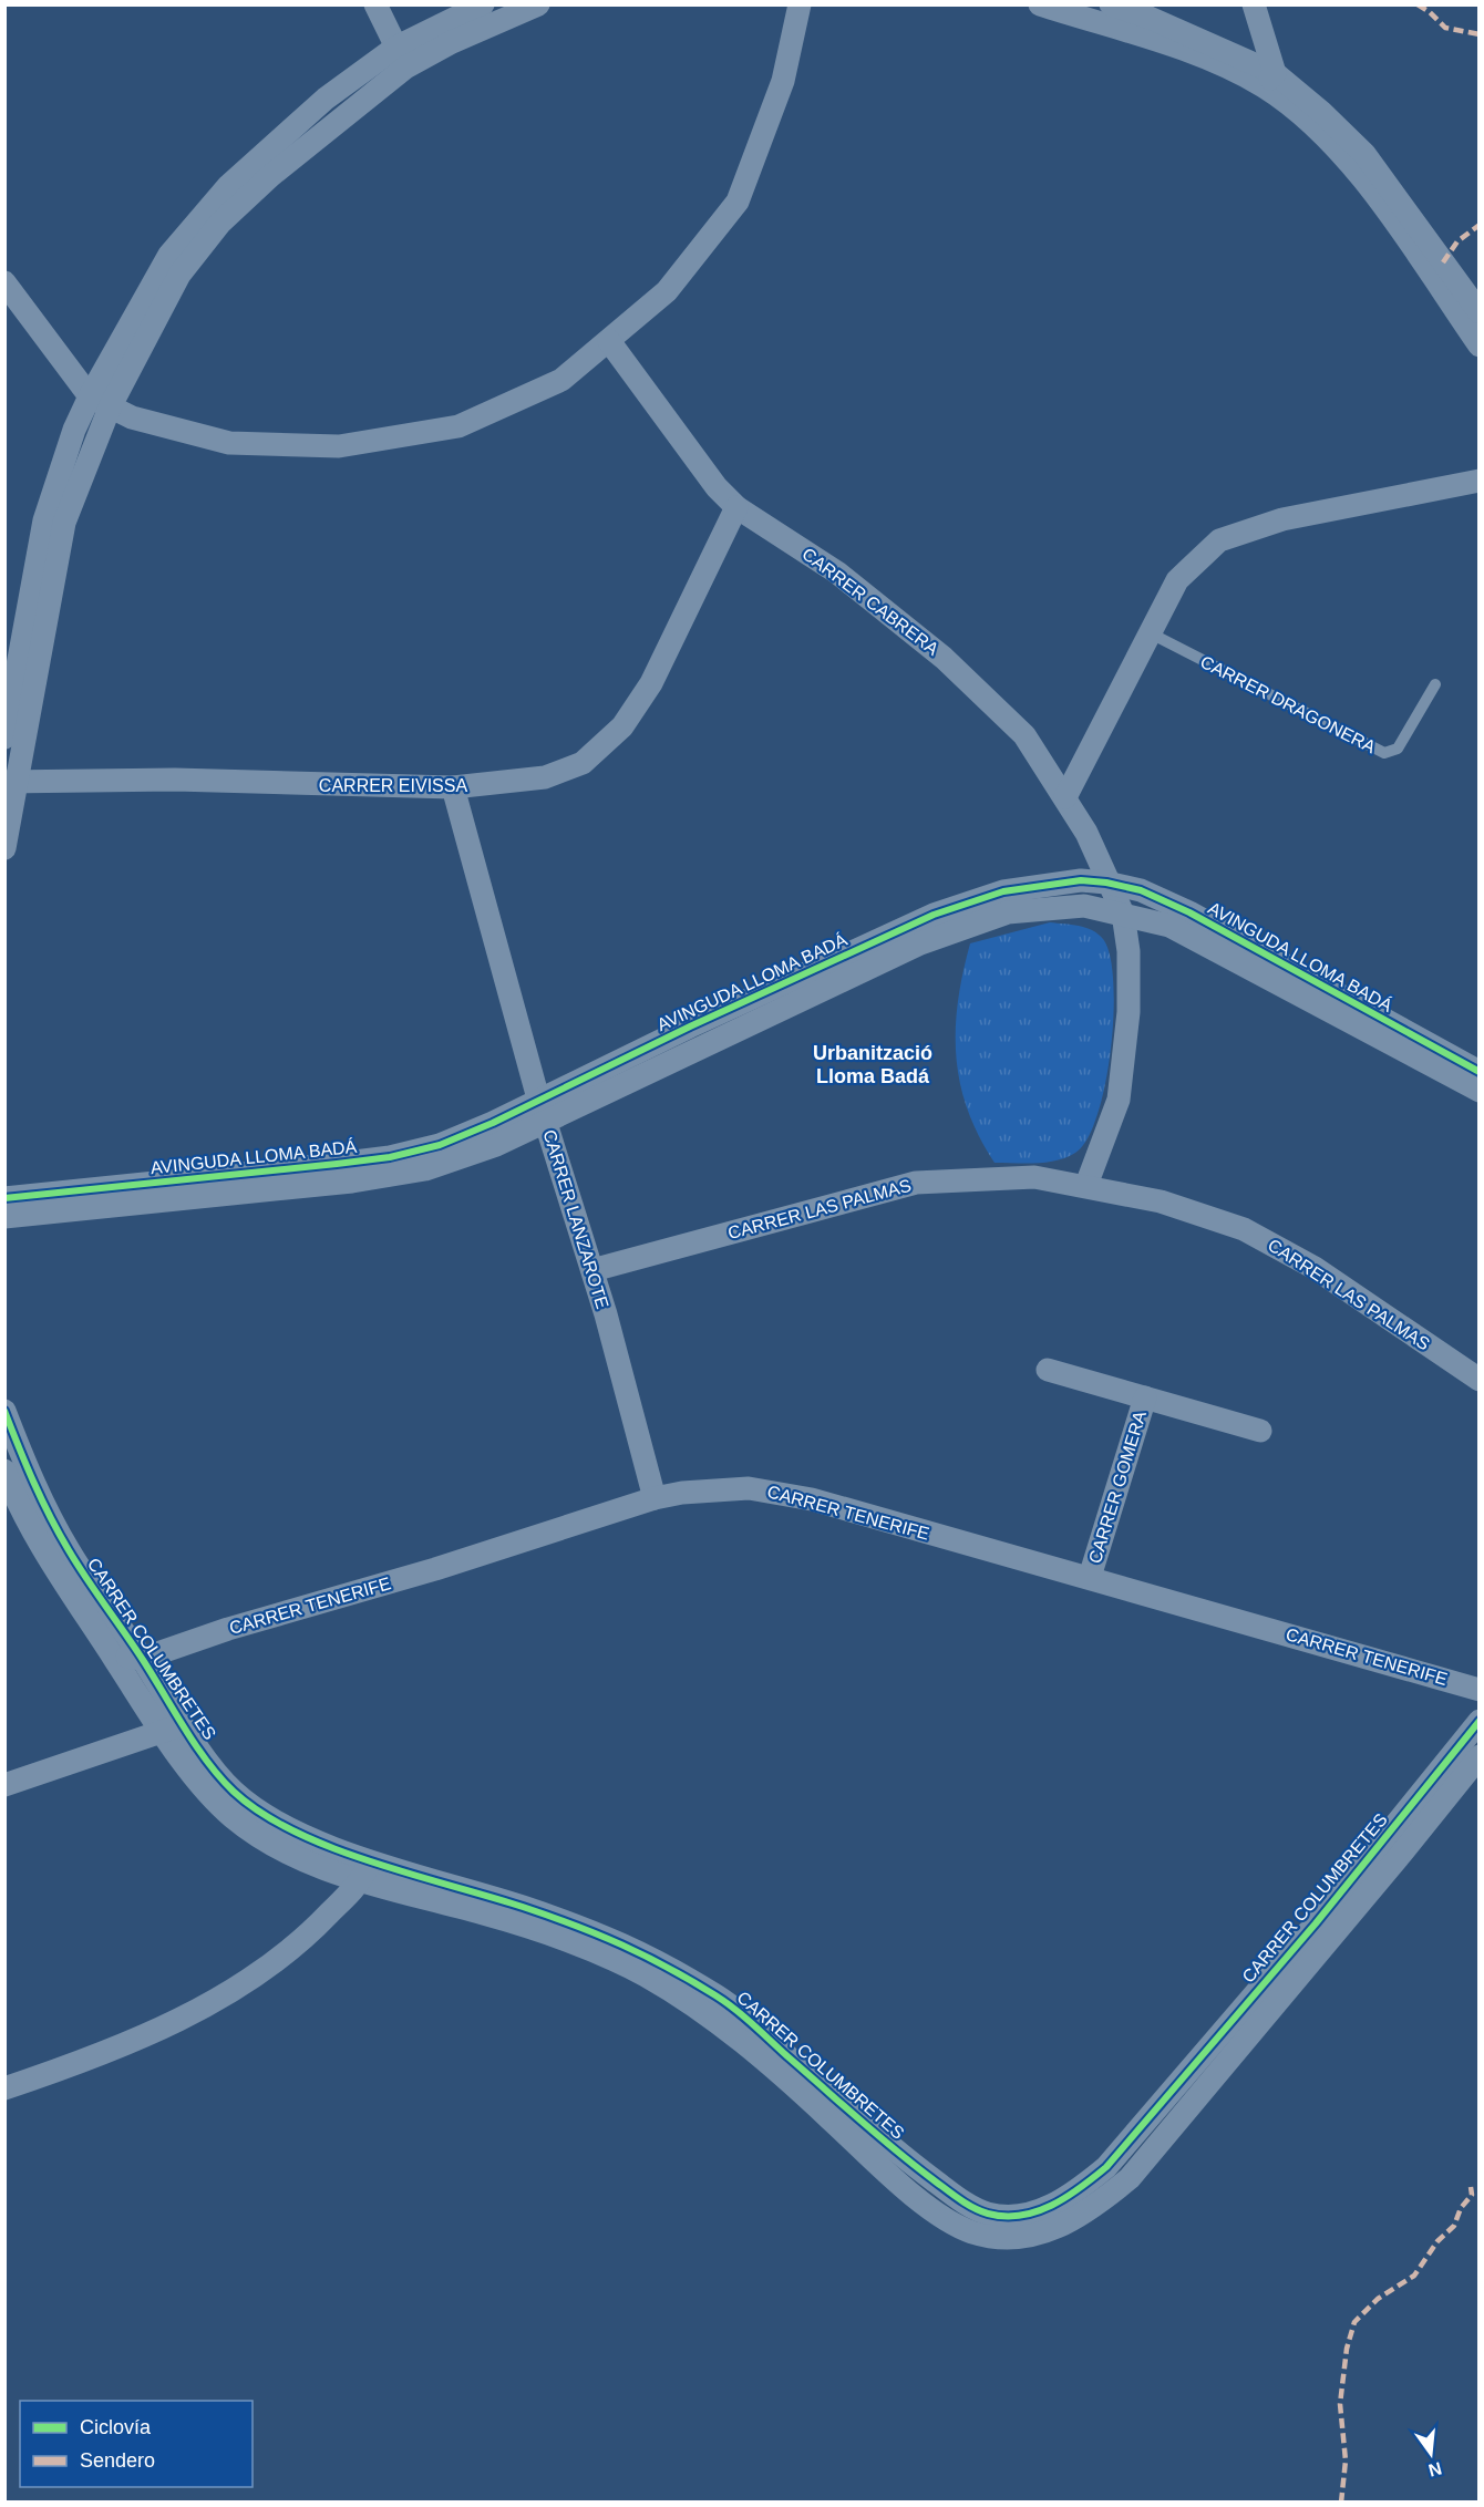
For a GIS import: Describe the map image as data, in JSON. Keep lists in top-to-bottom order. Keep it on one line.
{"streets":{"street":["CARRER CABRERA","CARRER EIVISSA","AVINGUDA LLOMA BADÁ","CARRER LAS PALMAS","CARRER LANZAROTE","CARRER GOMERA","CARRER TENERIFE","CARRER COLUMBRETES"],"lane":["CARRER DRAGONERA"]},"crossings":[["CARRER CABRERA","CARRER EIVISSA"],["CARRER CABRERA","AVINGUDA LLOMA BADÁ"],["CARRER CABRERA","CARRER LAS PALMAS"],["CARRER EIVISSA","CARRER LANZAROTE"],["AVINGUDA LLOMA BADÁ","CARRER LANZAROTE"],["CARRER LAS PALMAS","CARRER LANZAROTE"],["CARRER LANZAROTE","CARRER TENERIFE"],["CARRER GOMERA","CARRER TENERIFE"],["CARRER TENERIFE","CARRER COLUMBRETES"]],"districts":["Urbanització Lloma Badá"],"legend":["Ciclovía","Sendero"],"north":"bottom"}
